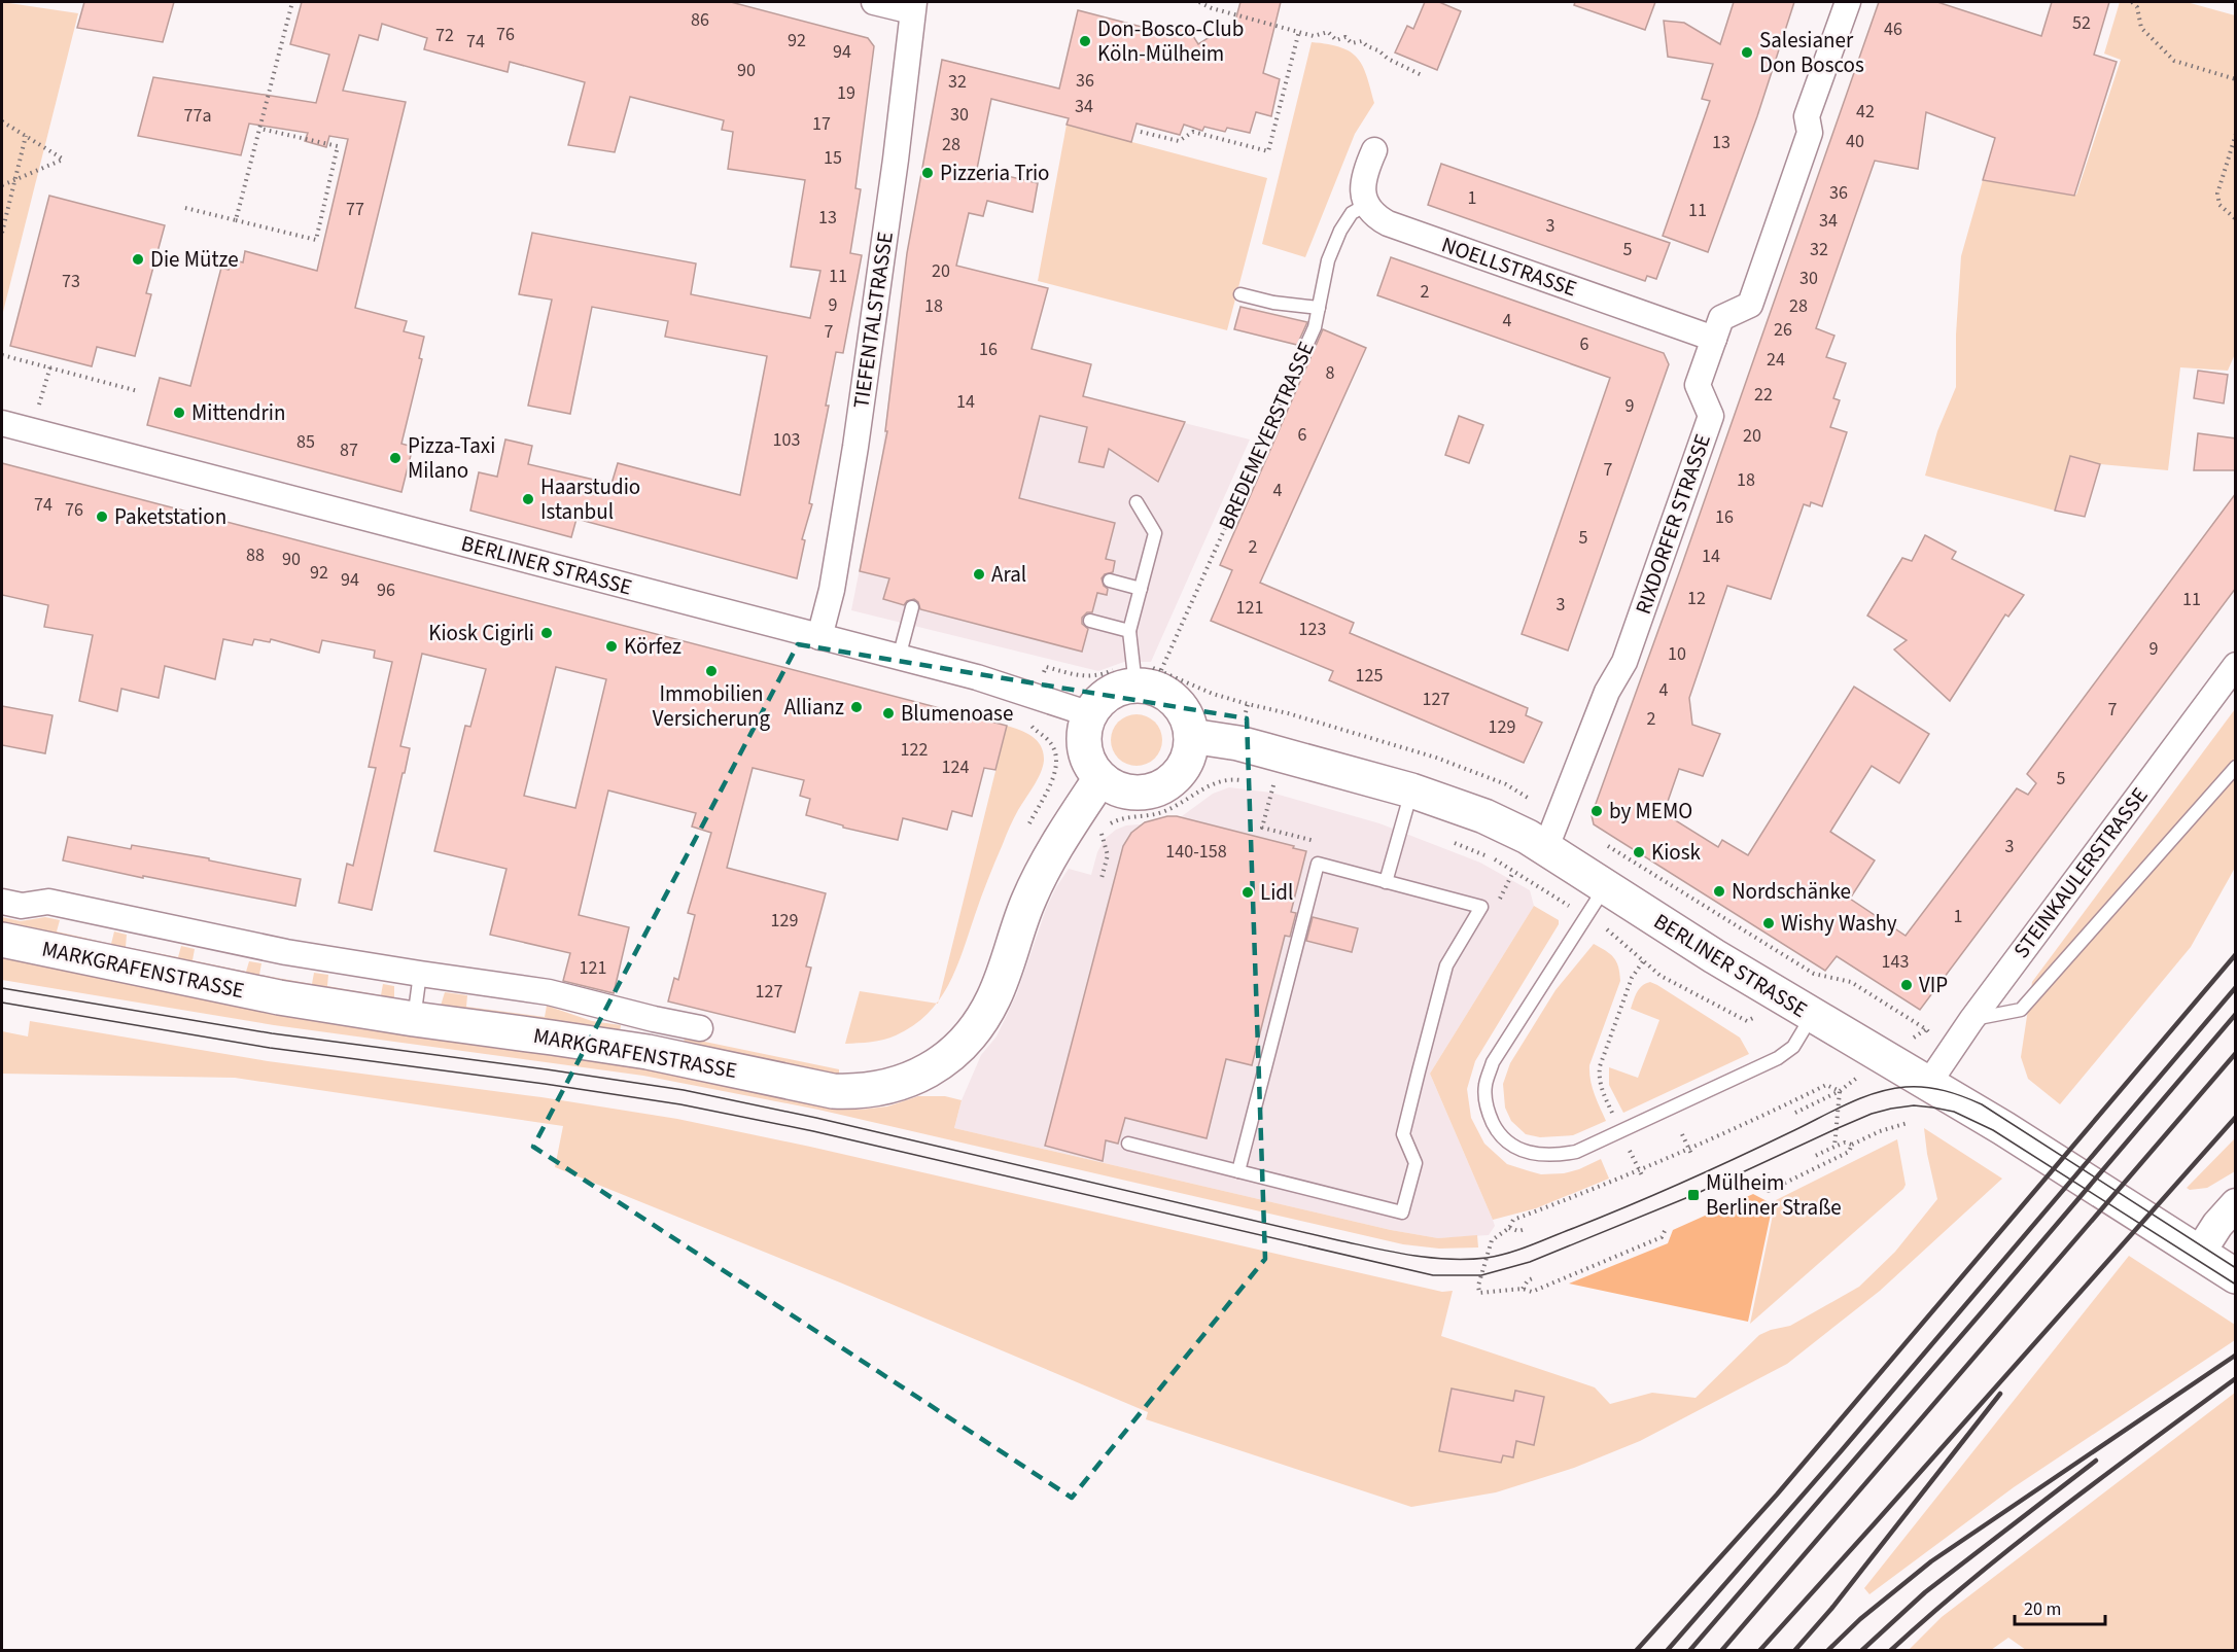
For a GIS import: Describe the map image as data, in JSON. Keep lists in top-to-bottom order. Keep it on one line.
{"streets":{"main road":["BERLINER STRASSE","MARKGRAFENSTRASSE"],"street":["NOELLSTRASSE","TIEFENTALSTRASSE","RIXDORFER STRASSE","STEINKAULERSTRASSE"],"lane":["BREDEMEYERSTRASSE"]},"crossings":[["NOELLSTRASSE","BREDEMEYERSTRASSE"],["NOELLSTRASSE","RIXDORFER STRASSE"],["TIEFENTALSTRASSE","BERLINER STRASSE"],["BREDEMEYERSTRASSE","BERLINER STRASSE"],["BREDEMEYERSTRASSE","MARKGRAFENSTRASSE"],["RIXDORFER STRASSE","BERLINER STRASSE"],["BERLINER STRASSE","STEINKAULERSTRASSE"],["BERLINER STRASSE","MARKGRAFENSTRASSE"]],"places":{"other":["Don-Bosco-Club Köln-Mülheim","Salesianer Don Boscos","Pizzeria Trio","Die Mütze","Mittendrin","Pizza-Taxi Milano","Haarstudio Istanbul","Paketstation","Aral","Kiosk Cigirli","Körfez","Immobilien Versicherung","Allianz","Blumenoase","by MEMO","Kiosk","Nordschänke","Lidl","Wishy Washy","VIP"],"transit":["Mülheim Berliner Straße"]},"house_numbers":["86","52","46","76","72","92","74","94","90","36","32","19","34","42","30","77a","17","40","13","28","15","36","1","77","11","13","34","3","5","32","20","11","30","73","2","9","18","28","4","26","7","6","16","24","8","22","14","9","6","20","103","85","87","7","18","4","74","76","16","5","2","88","14","90","92","94","96","12","11","3","121","123","9","10","125","4","127","7","2","129","122","124","5","3","140-158","1","129","143","121","127"],"scale_bar":"20 m"}
